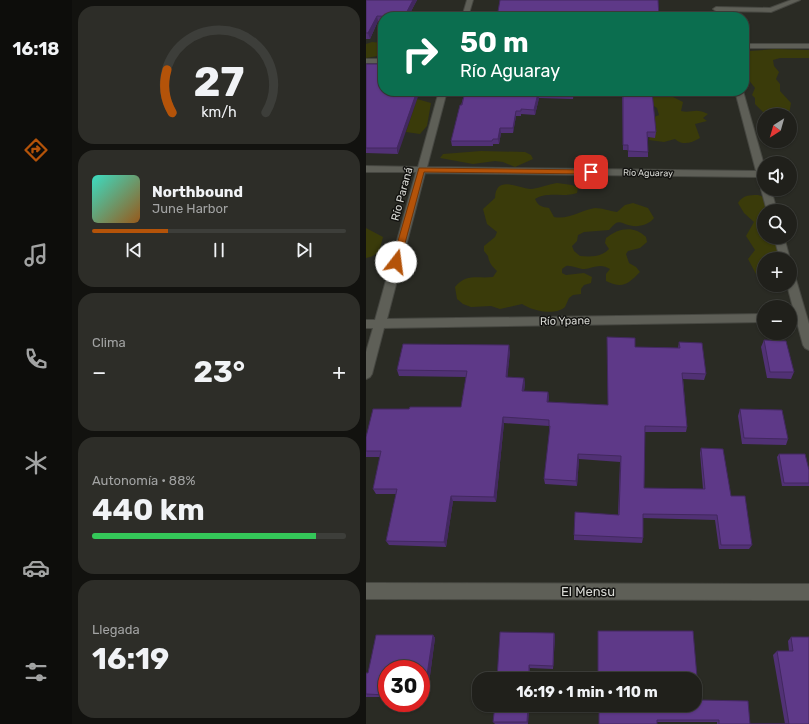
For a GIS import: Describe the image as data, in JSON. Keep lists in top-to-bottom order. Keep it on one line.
{"streets":{"street":["Río Aguaray","Río Paraná","Río Ypane","El Mensu"]},"crossings":[["Río Aguaray","Río Paraná"],["Río Paraná","Río Ypane"]],"north":"bottom left","page":{"tabs":"16:18","turn":["50 m","Río Aguaray"],"map_buttons":["+","−"],"song":["Northbound","June Harbor"],"tile":["Clima",["Autonomía · 88%","440 km"],["Llegada","16:19"]],"heat":["−","23°","+"],"limit":"30","trip":"16:19 · 1 min · 110 m","gauge":["27","km/h"]}}
